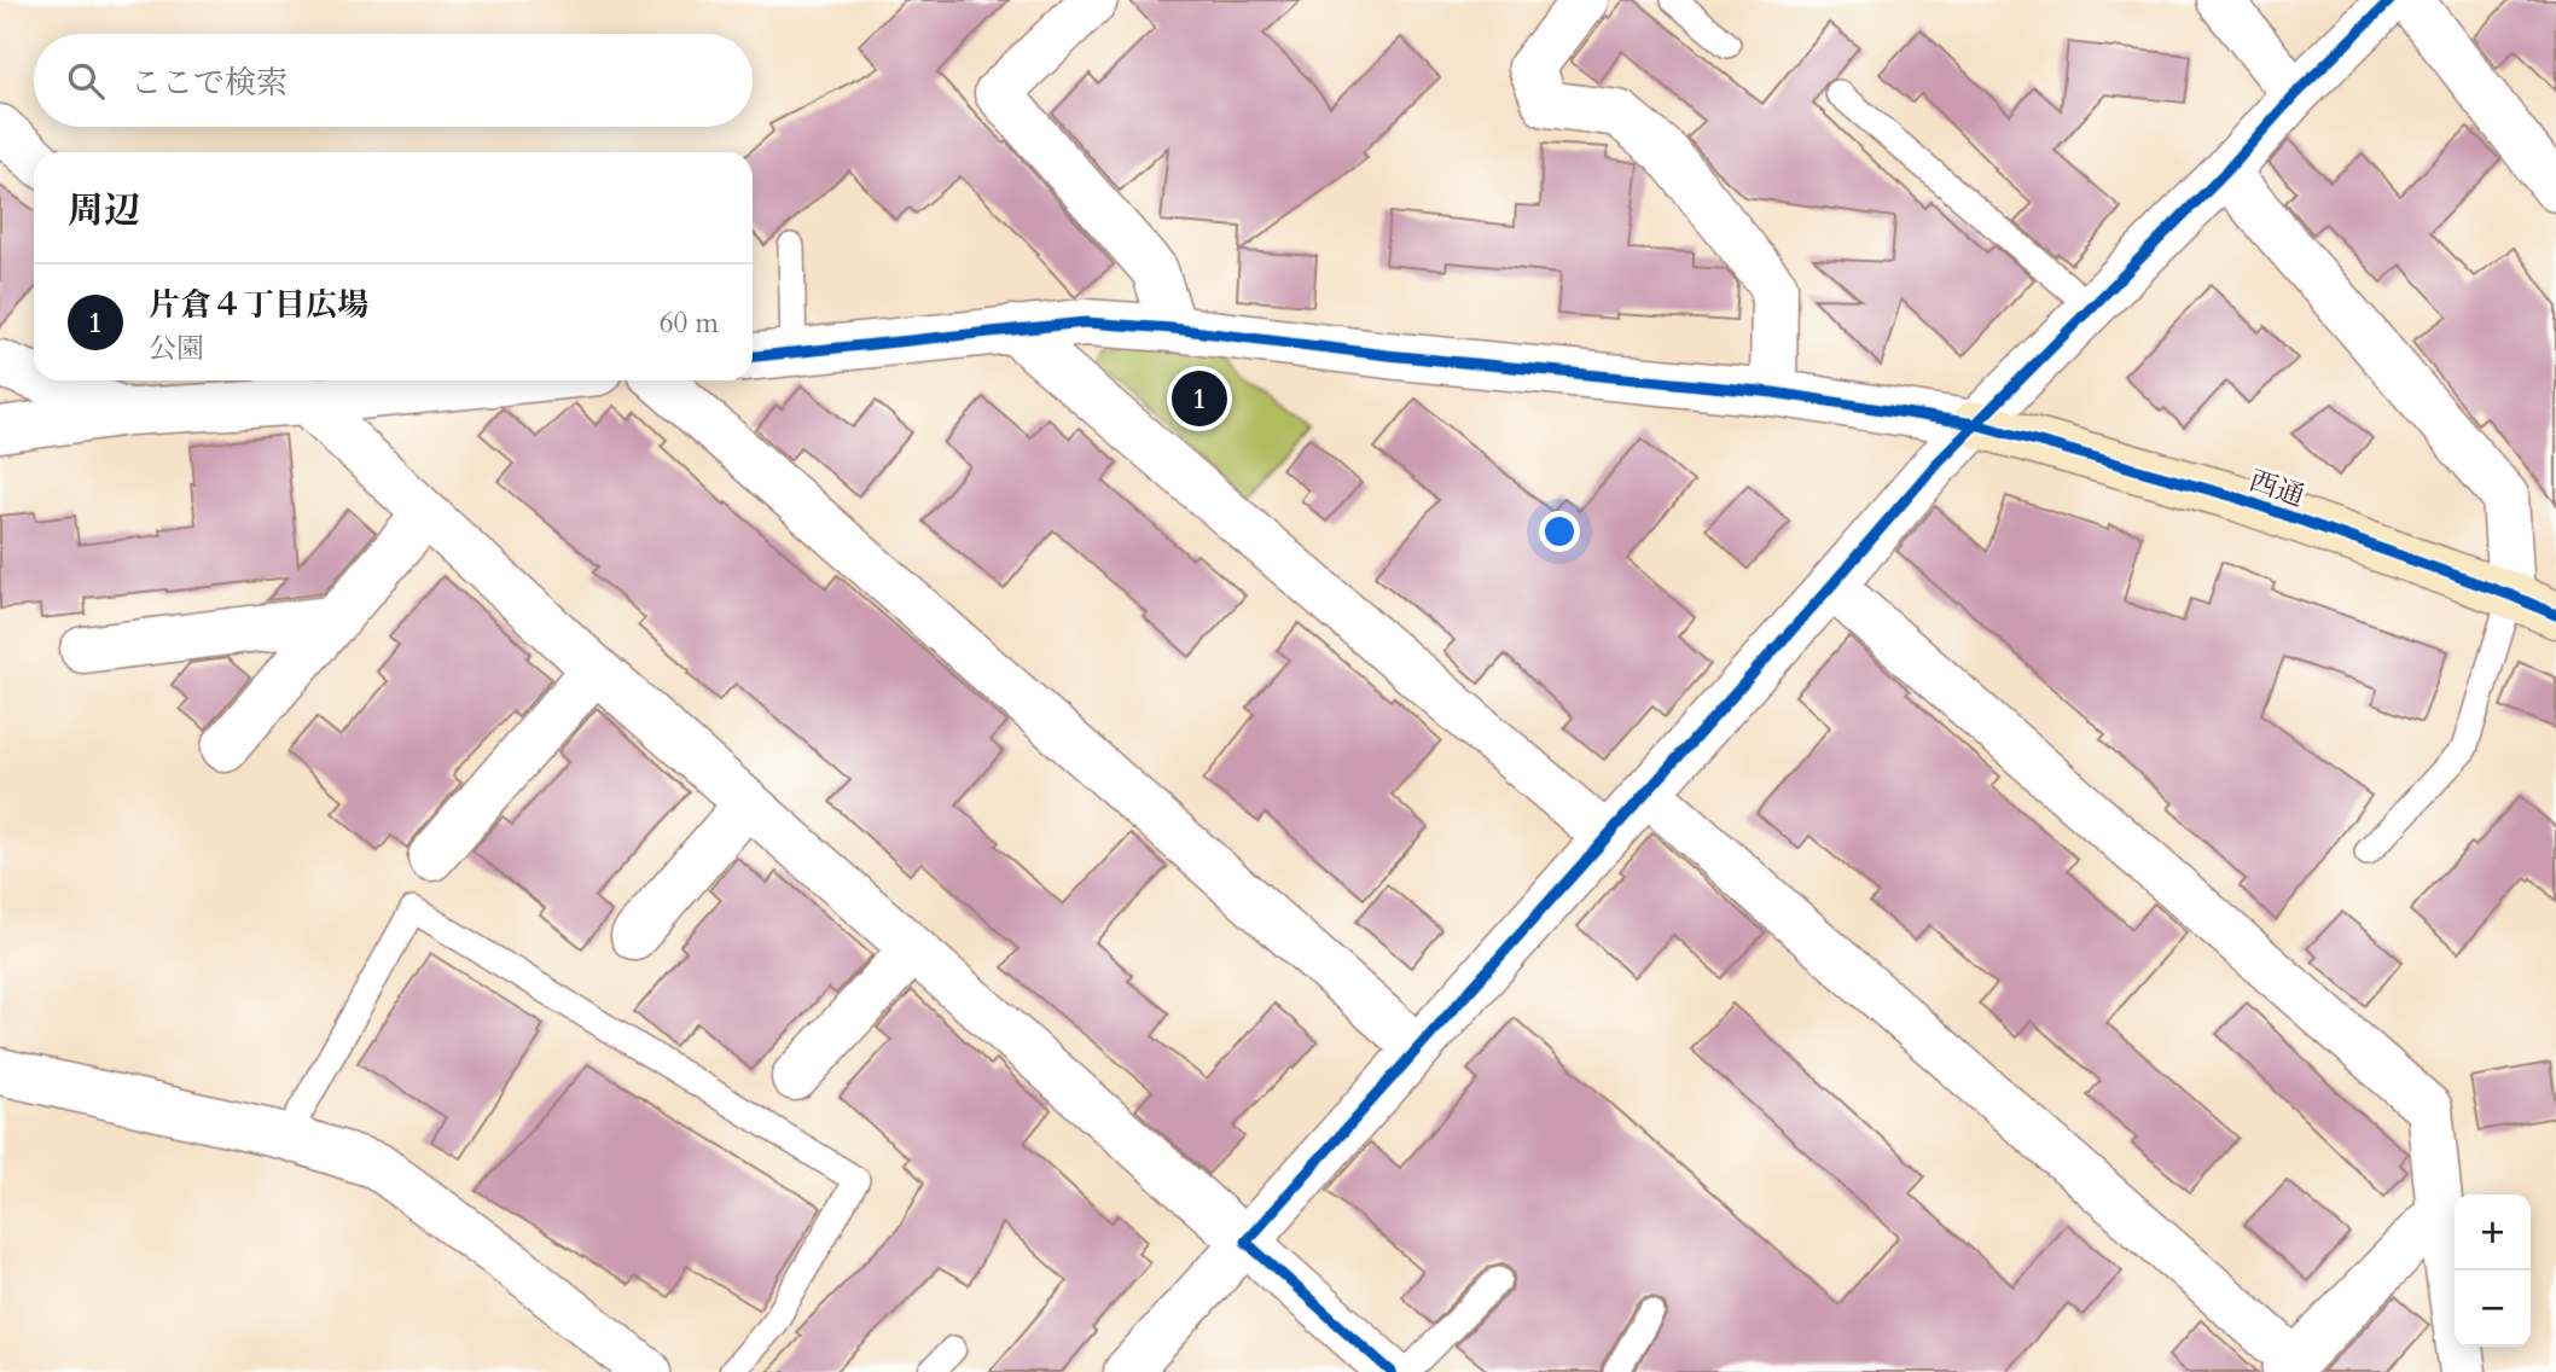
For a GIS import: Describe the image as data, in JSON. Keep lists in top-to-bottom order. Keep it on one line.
{"streets":{"street":["西通"]},"page":{"search":"ここで検索","heading":"周辺","list":[{"mark":"1","name":"片倉４丁目広場","note":"公園","value":"60 m"}],"pins":"1","map_buttons":["+","−"]}}
